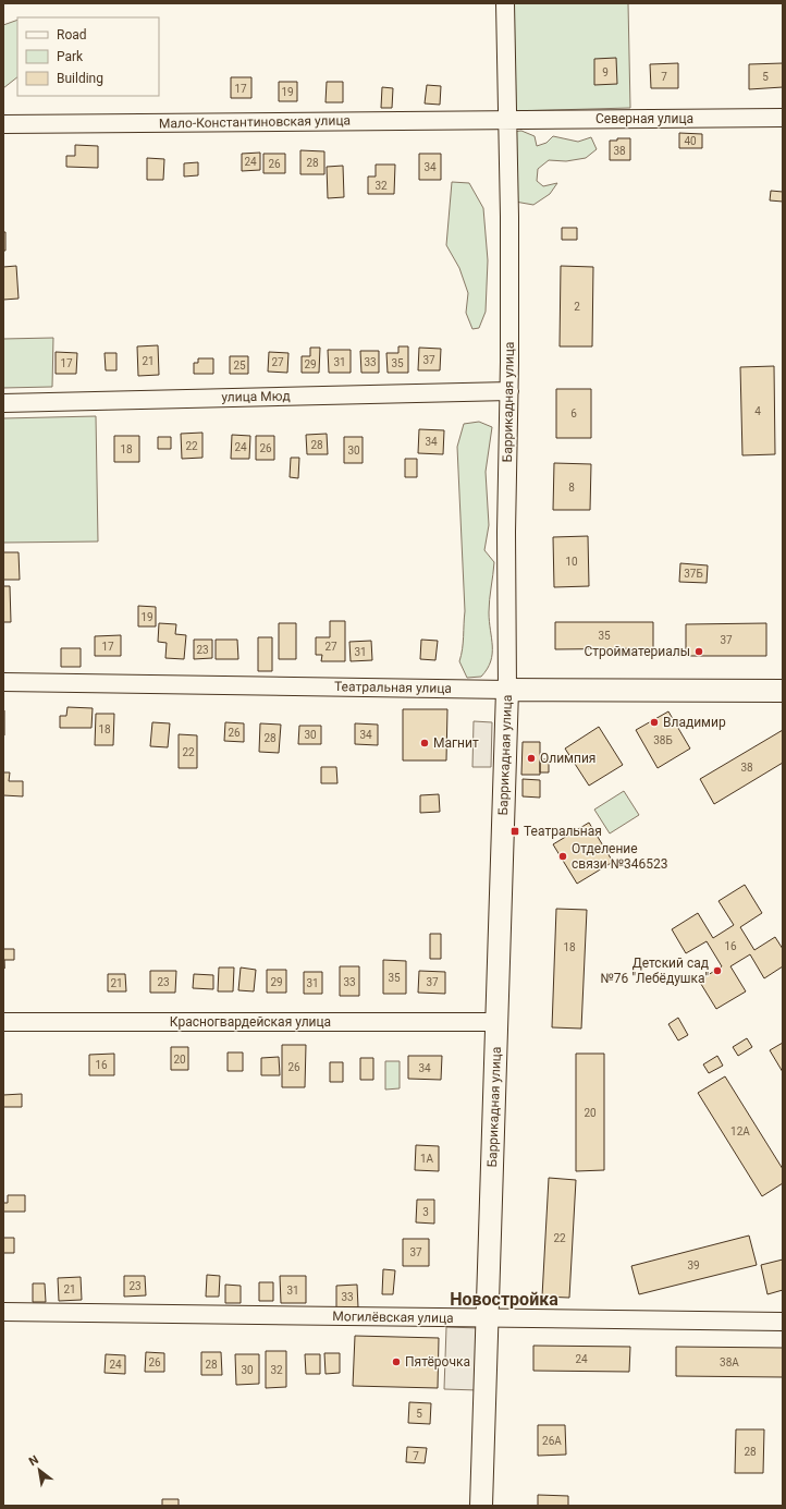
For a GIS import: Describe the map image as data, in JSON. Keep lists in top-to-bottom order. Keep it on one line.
{"streets":{"main road":["Баррикадная улица","Театральная улица"],"street":["Северная улица","Мало-Константиновская улица","улица Мюд","Красногвардейская улица","Могилёвская улица"]},"crossings":[["Северная улица","Мало-Константиновская улица"],["Северная улица","Баррикадная улица"],["Мало-Константиновская улица","Баррикадная улица"],["улица Мюд","Баррикадная улица"],["Баррикадная улица","Театральная улица"],["Баррикадная улица","Красногвардейская улица"],["Баррикадная улица","Могилёвская улица"]],"districts":["Новостройка"],"places":{"other":["Стройматериалы","Владимир","Магнит","Олимпия","Отделение связи №346523","Детский сад №76 \"Лебёдушка\"","Пятёрочка"],"transit":["Театральная"]},"house_numbers":["9","7","5","17","19","40","38","24","28","26","34","32","2","37","21","27","31","33","17","35","29","25","4","6","34","28","22","24","26","18","30","8","10","37Б","19","35","37","17","27","23","31","18","26","30","34","28","38Б","22","38","16","18","35","23","29","33","37","21","31","20","16","26","34","20","12А","1А","3","22","37","39","23","21","31","33","24","26","38А","24","28","30","32","5","26А","28","7"],"legend":["Road","Park","Building"],"north":"top left"}
